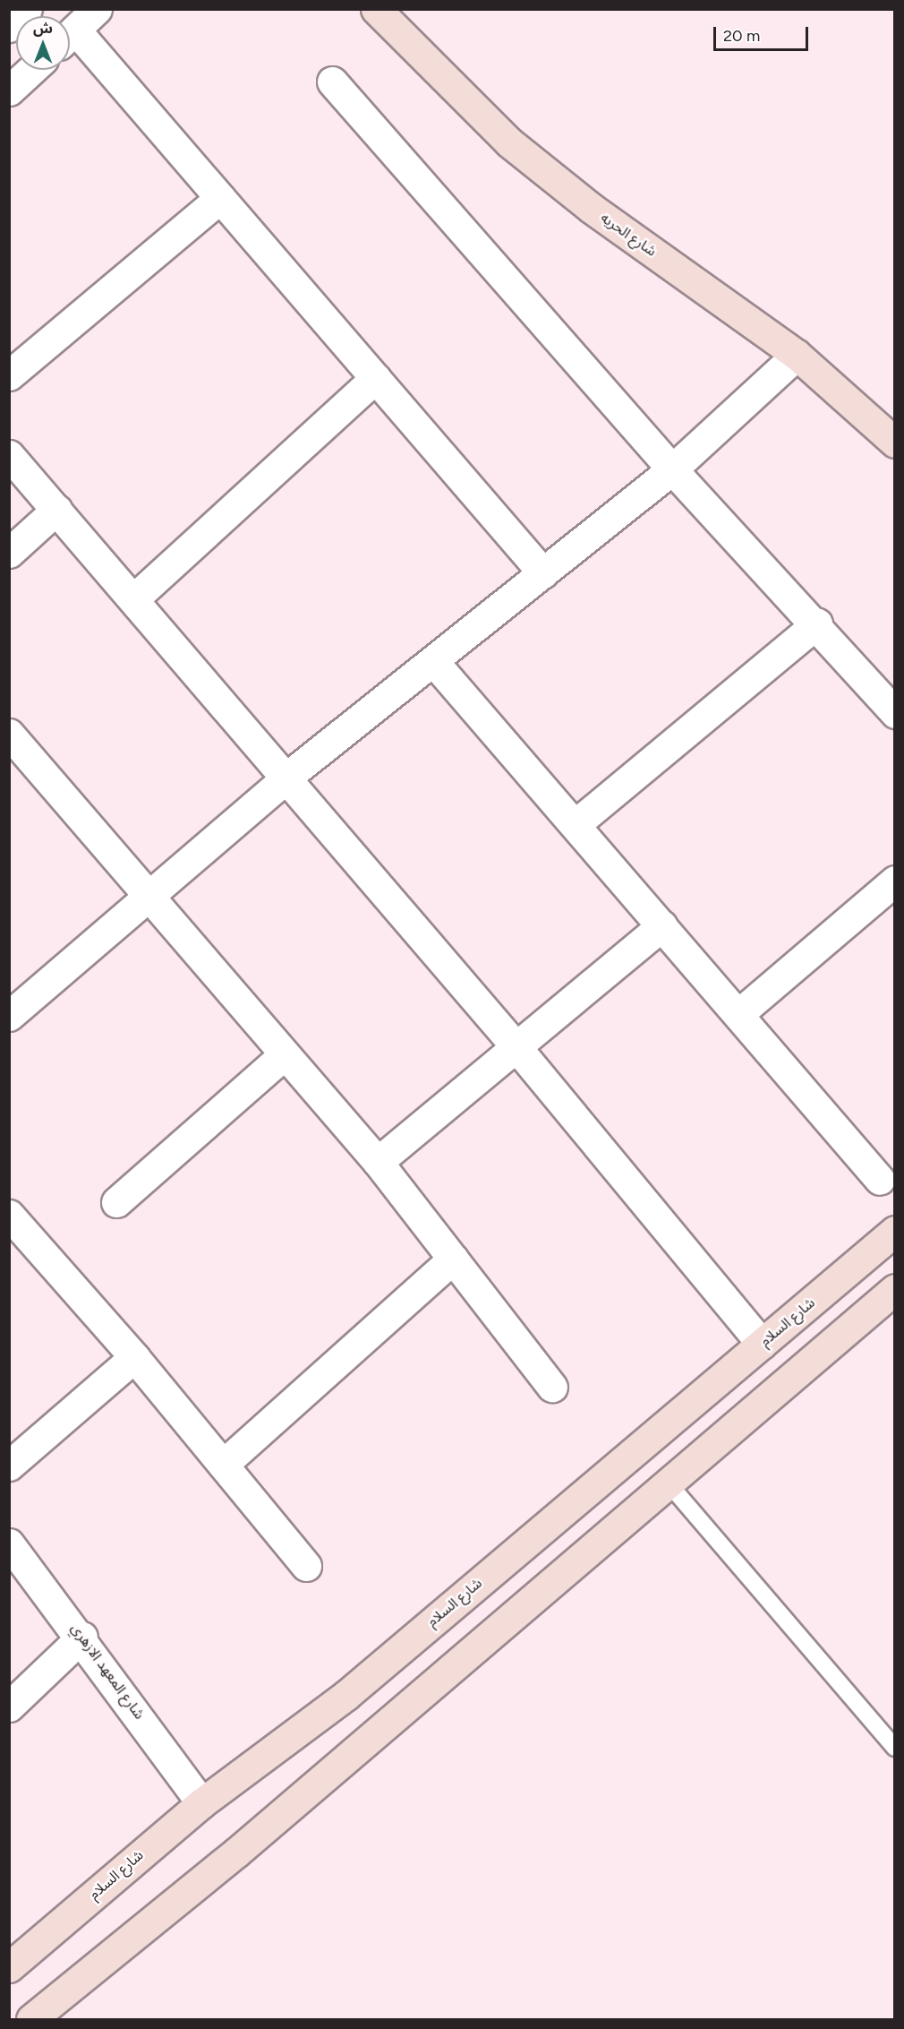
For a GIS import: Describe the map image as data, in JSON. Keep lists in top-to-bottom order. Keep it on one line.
{"streets":{"street":["شارع الحريه","شارع السلام","شارع المعهد الازهري"]},"crossings":[["شارع السلام","شارع المعهد الازهري"]],"scale_bar":"20 m","north":"top"}
